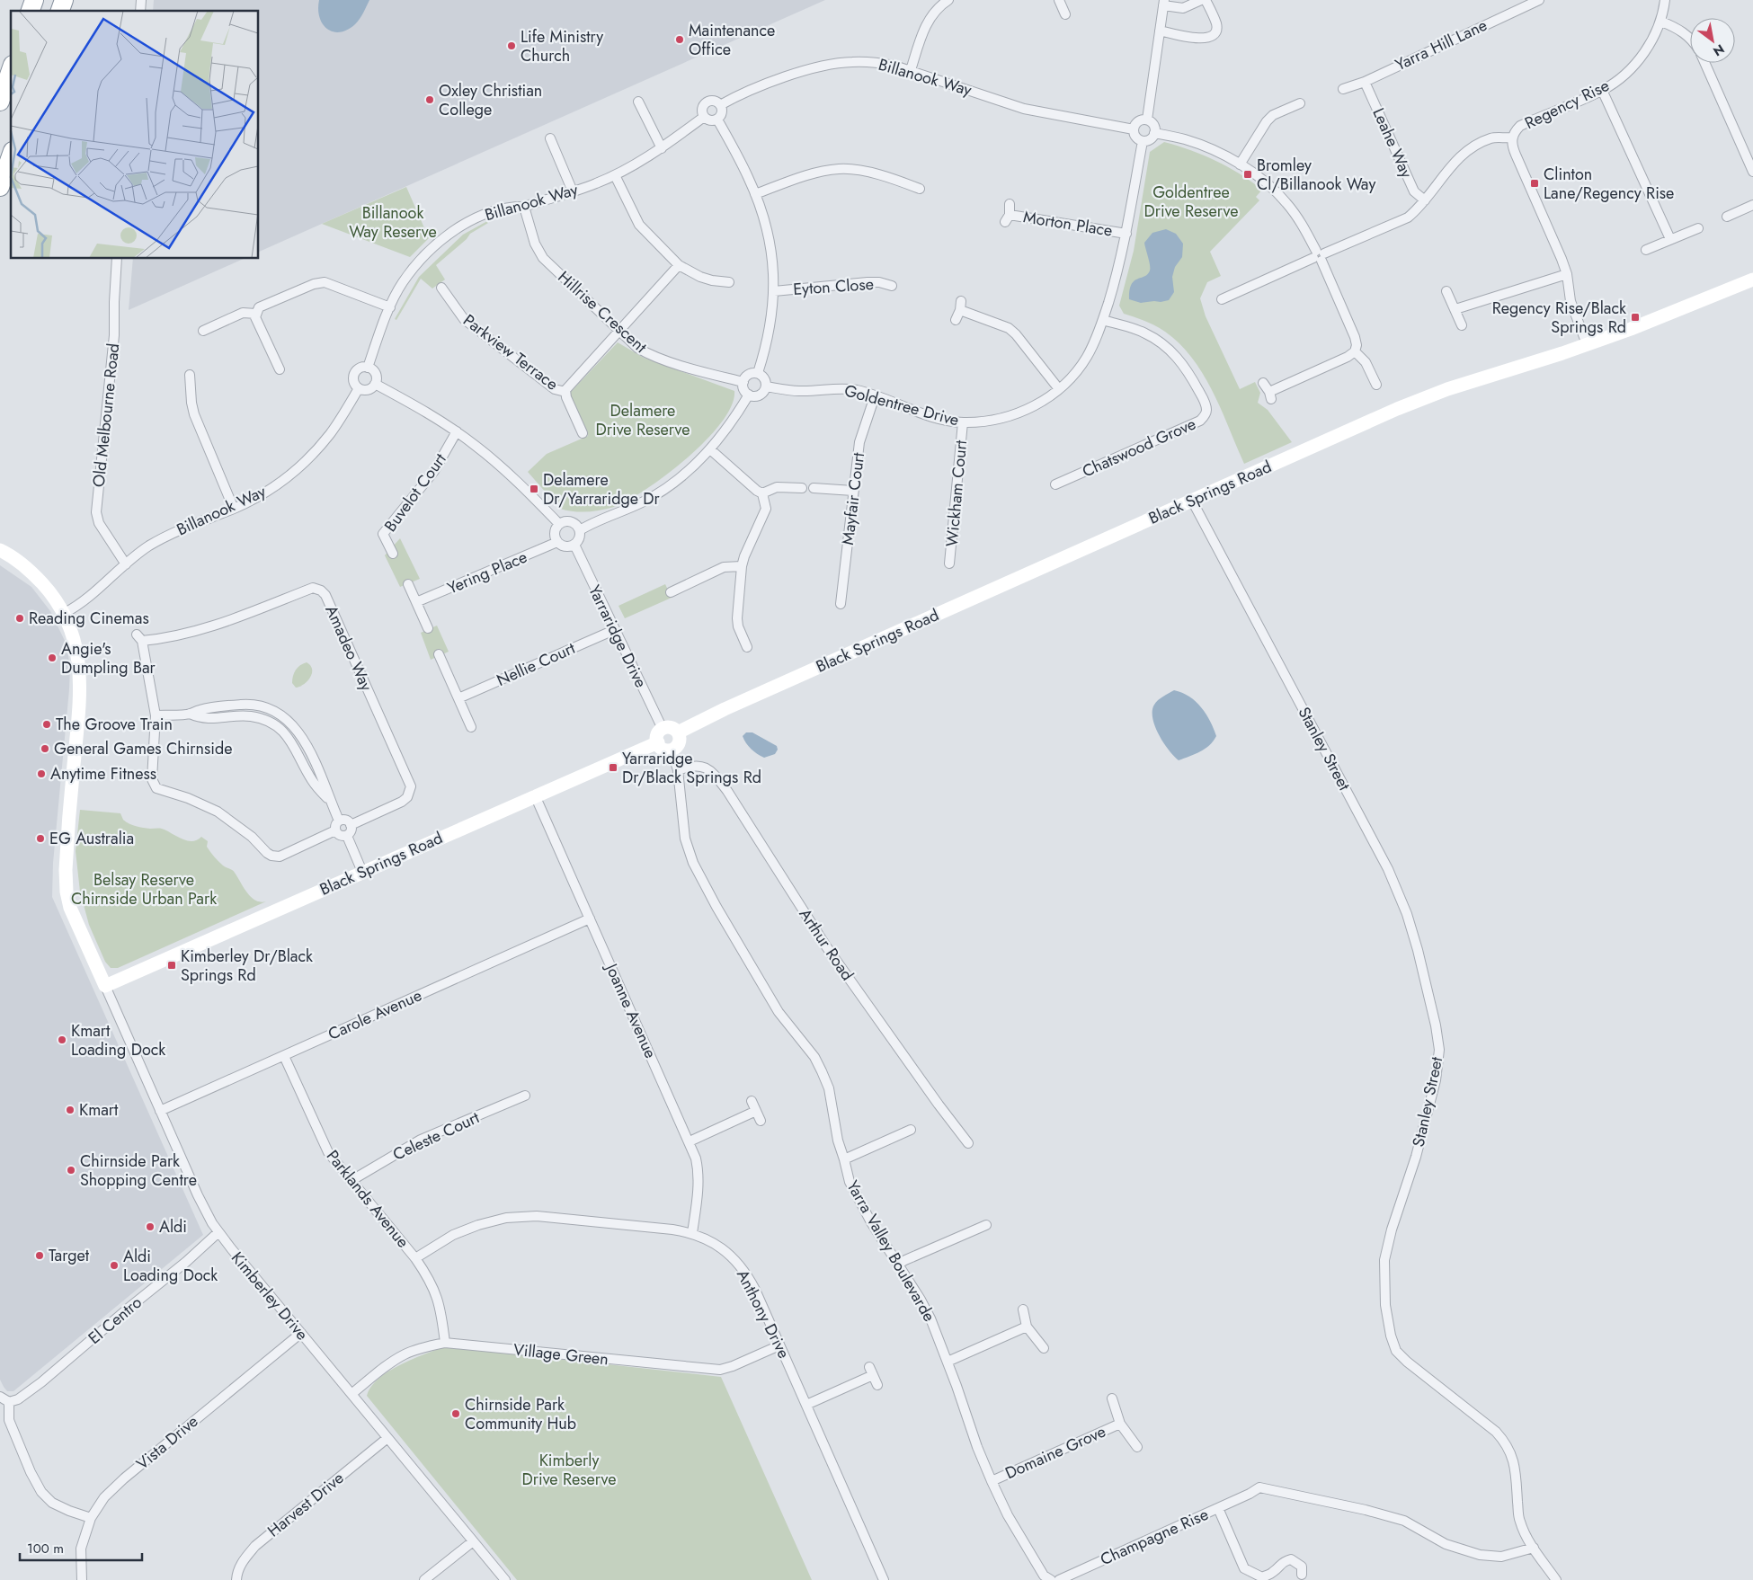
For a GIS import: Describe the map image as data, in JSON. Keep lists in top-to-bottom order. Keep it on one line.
{"streets":{"main road":["Black Springs Road","Kimberley Drive"],"street":["Yarra Hill Lane","Billanook Way","Regency Rise","Leahe Way","Morton Place","Eyton Close","Hillrise Crescent","Parkview Terrace","Goldentree Drive","Old Melbourne Road","Chatswood Grove","Buvelot Court","Wickham Court","Mayfair Court","Yering Place","Yarraridge Drive","Amadeo Way","Nellie Court","Stanley Street","Arthur Road","Joanne Avenue","Carole Avenue","Celeste Court","Parklands Avenue","Yarra Valley Boulevarde","Anthony Drive","El Centro","Village Green","Vista Drive","Domaine Grove","Harvest Drive","Champagne Rise"]},"crossings":[["Yarra Hill Lane","Leahe Way"],["Billanook Way","Hillrise Crescent"],["Billanook Way","Goldentree Drive"],["Billanook Way","Old Melbourne Road"],["Billanook Way","Kimberley Drive"],["Regency Rise","Black Springs Road"],["Morton Place","Goldentree Drive"],["Hillrise Crescent","Parkview Terrace"],["Hillrise Crescent","Goldentree Drive"],["Goldentree Drive","Chatswood Grove"],["Goldentree Drive","Wickham Court"],["Goldentree Drive","Mayfair Court"],["Black Springs Road","Yarraridge Drive"],["Black Springs Road","Stanley Street"],["Black Springs Road","Joanne Avenue"],["Black Springs Road","Yarra Valley Boulevarde"],["Black Springs Road","Kimberley Drive"],["Yering Place","Yarraridge Drive"],["Yarraridge Drive","Nellie Court"],["Yarraridge Drive","Yarra Valley Boulevarde"],["Stanley Street","Champagne Rise"],["Arthur Road","Yarra Valley Boulevarde"],["Joanne Avenue","Carole Avenue"],["Joanne Avenue","Anthony Drive"],["Carole Avenue","Parklands Avenue"],["Carole Avenue","Kimberley Drive"],["Celeste Court","Parklands Avenue"],["Parklands Avenue","Anthony Drive"],["Parklands Avenue","Village Green"],["Yarra Valley Boulevarde","Domaine Grove"],["Kimberley Drive","El Centro"],["Kimberley Drive","Village Green"],["Kimberley Drive","Vista Drive"],["Kimberley Drive","Harvest Drive"],["Anthony Drive","Village Green"]],"parks":["Goldentree Drive Reserve","Billanook Way Reserve","Delamere Drive Reserve","Belsay Reserve Chirnside Urban Park","Kimberly Drive Reserve"],"places":{"other":["Maintenance Office","Life Ministry Church","Oxley Christian College","Reading Cinemas","Angie's Dumpling Bar","The Groove Train","General Games Chirnside","Anytime Fitness","EG Australia","Kmart Loading Dock","Kmart","Chirnside Park Shopping Centre","Aldi","Target","Aldi Loading Dock","Chirnside Park Community Hub"],"transit":["Bromley Cl/Billanook Way","Clinton Lane/Regency Rise","Regency Rise/Black Springs Rd","Delamere Dr/Yarraridge Dr","Yarraridge Dr/Black Springs Rd","Kimberley Dr/Black Springs Rd"]},"scale_bar":"100 m","north":"bottom right"}
